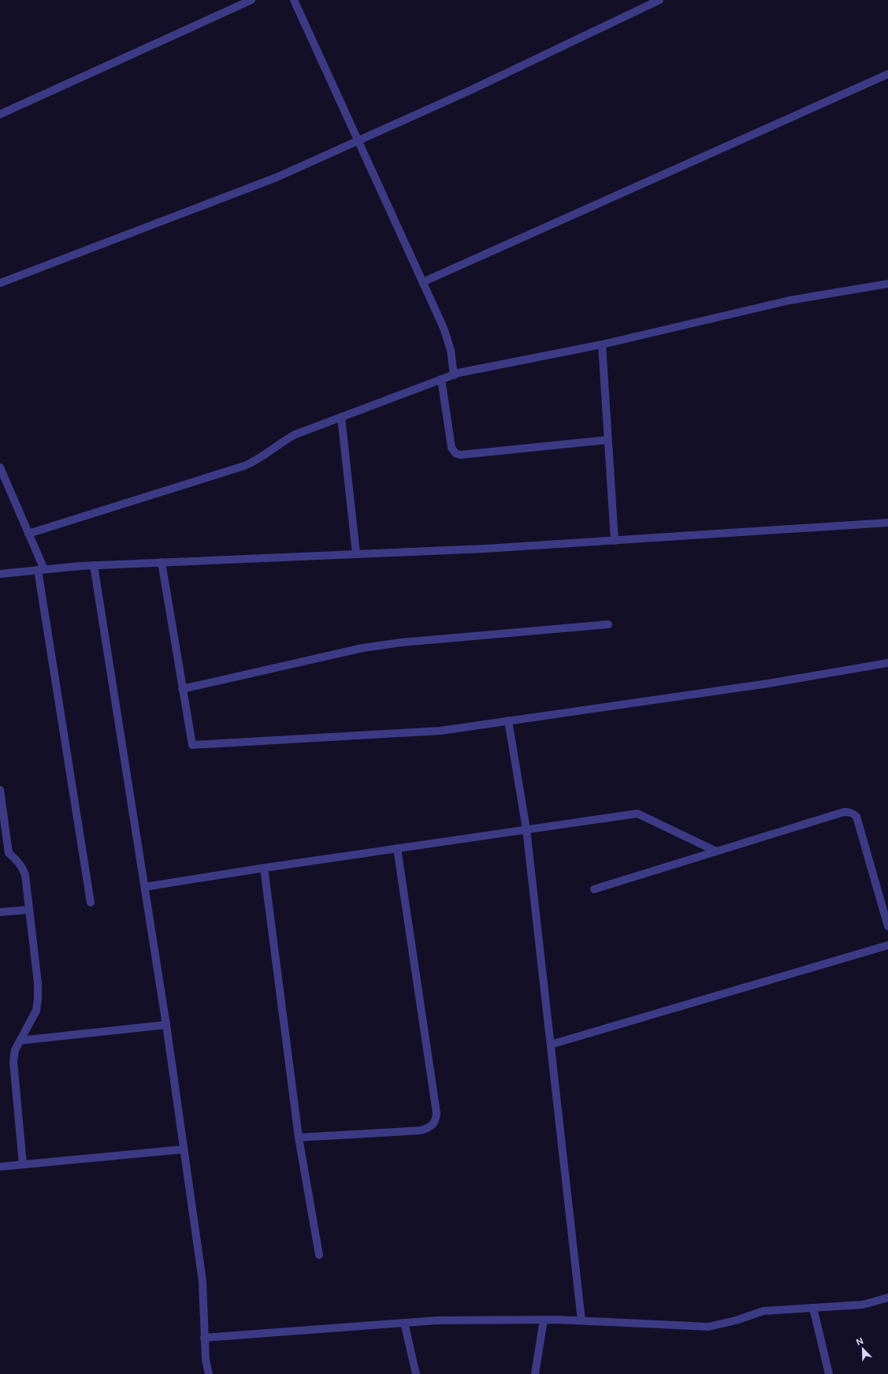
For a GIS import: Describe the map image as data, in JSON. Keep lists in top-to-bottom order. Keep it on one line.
{"north":"top left"}
